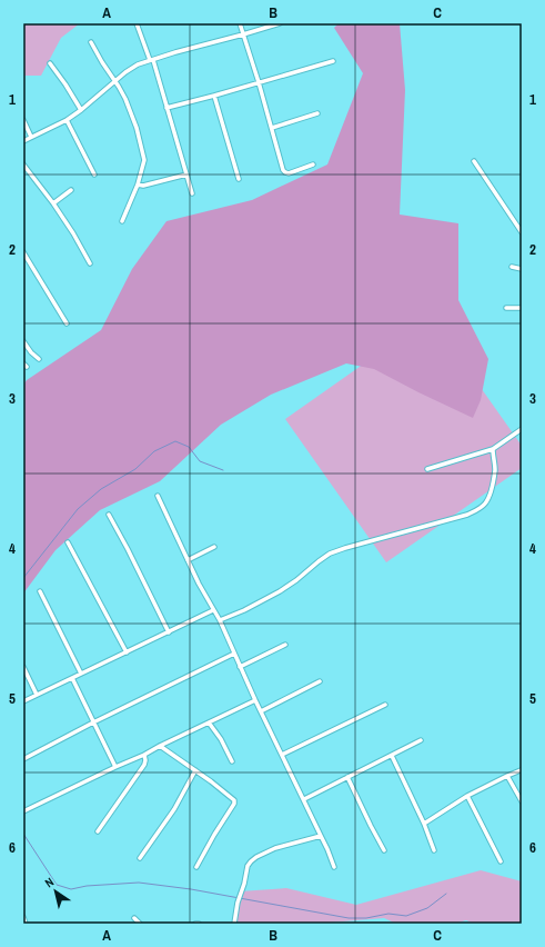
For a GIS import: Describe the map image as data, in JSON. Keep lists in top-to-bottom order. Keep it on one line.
{"north":"top left","grid":{"columns":["A","B","C"],"rows":["1","2","3","4","5","6"]}}
